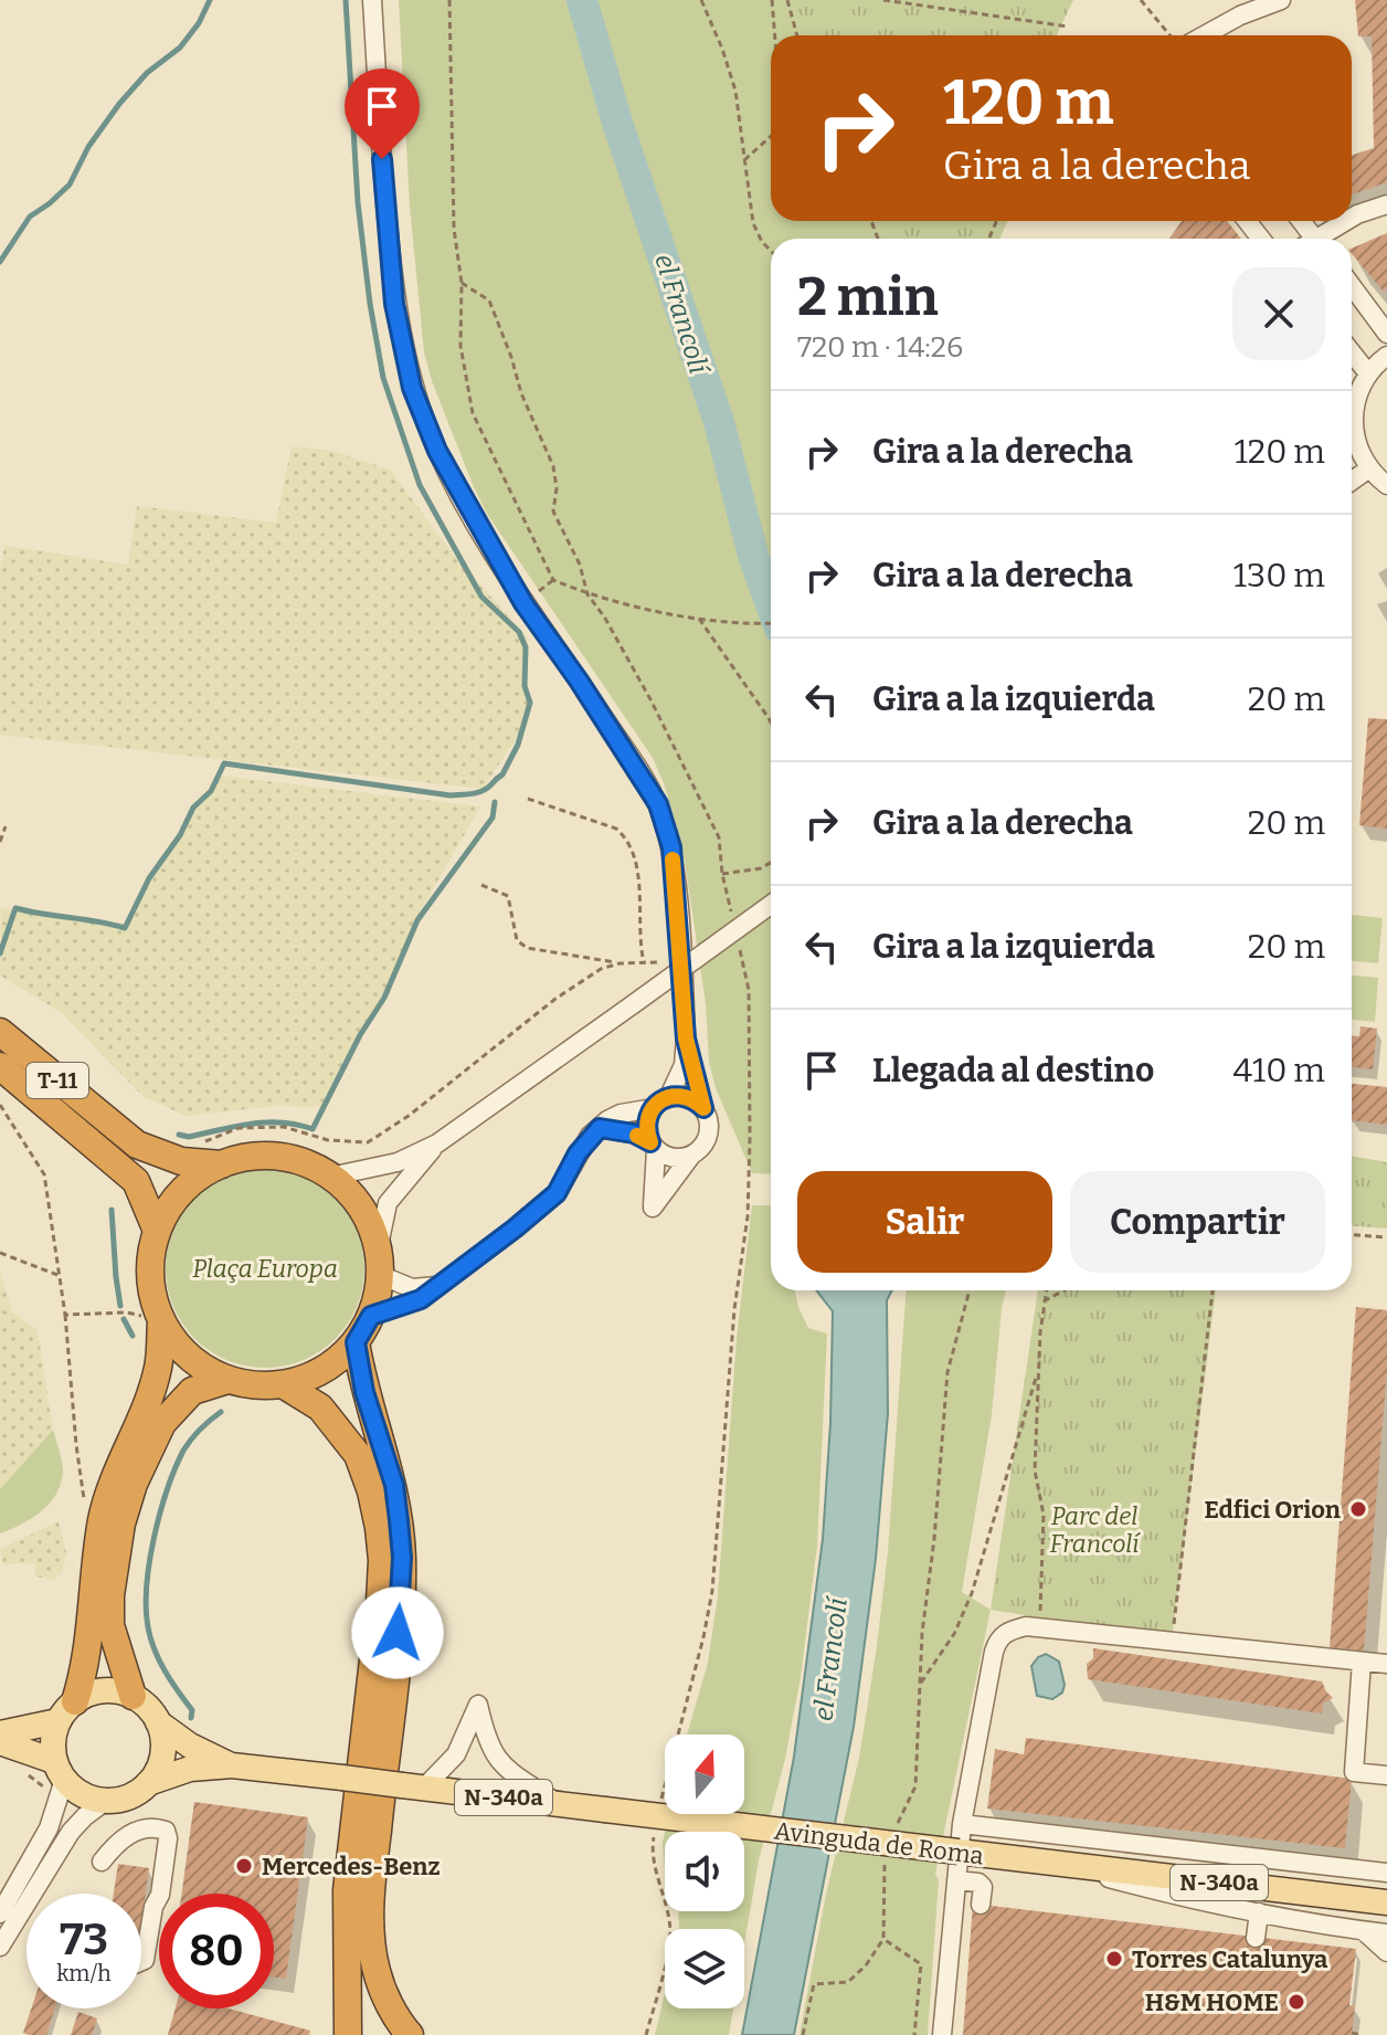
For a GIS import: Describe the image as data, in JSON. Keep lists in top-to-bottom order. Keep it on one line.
{"streets":{"highway":["T-11"],"main road":["N-340a","Avinguda de Roma"]},"crossings":[["N-340a","Avinguda de Roma"]],"water":["el Francolí"],"parks":["Plaça Europa","Parc del Francolí"],"places":["Edfici Orion","Mercedes-Benz","Torres Catalunya","H&M HOME"],"north":"top","page":{"turn":["120 m","Gira a la derecha"],"heading":["2 min","720 m · 14:26"],"list":[{"name":"Gira a la derecha","value":"120 m"},{"name":"Gira a la derecha","value":"130 m"},{"name":"Gira a la izquierda","value":"20 m"},{"name":"Gira a la derecha","value":"20 m"},{"name":"Gira a la izquierda","value":"20 m"},{"name":"Llegada al destino","value":"410 m"}],"buttons":["Salir","Compartir"],"speed":"73 km/h","limit":"80"}}
